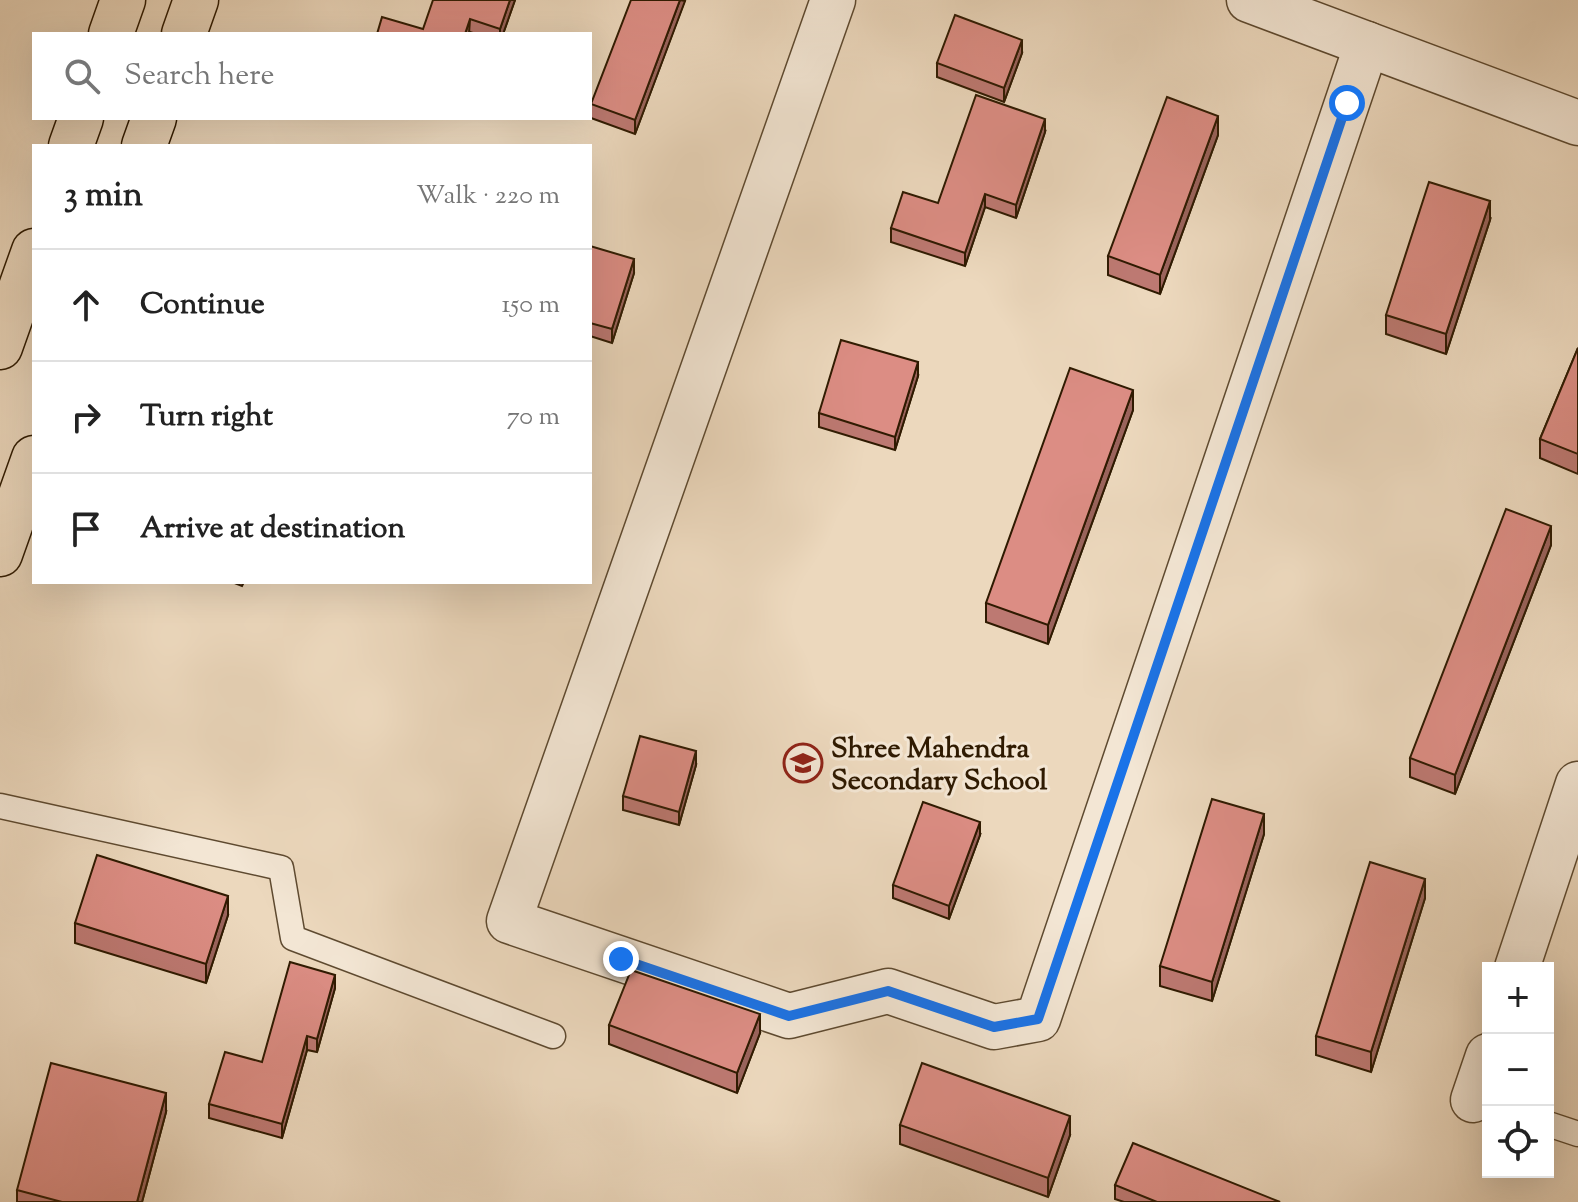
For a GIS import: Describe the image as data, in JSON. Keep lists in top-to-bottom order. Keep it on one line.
{"places":{"school or university":["Shree Mahendra Secondary School"]},"page":{"search":"Search here","heading":["3 min","Walk · 220 m"],"list":[["Continue","150 m"],["Turn right","70 m"],"Arrive at destination"],"map_buttons":["+","−"]}}
